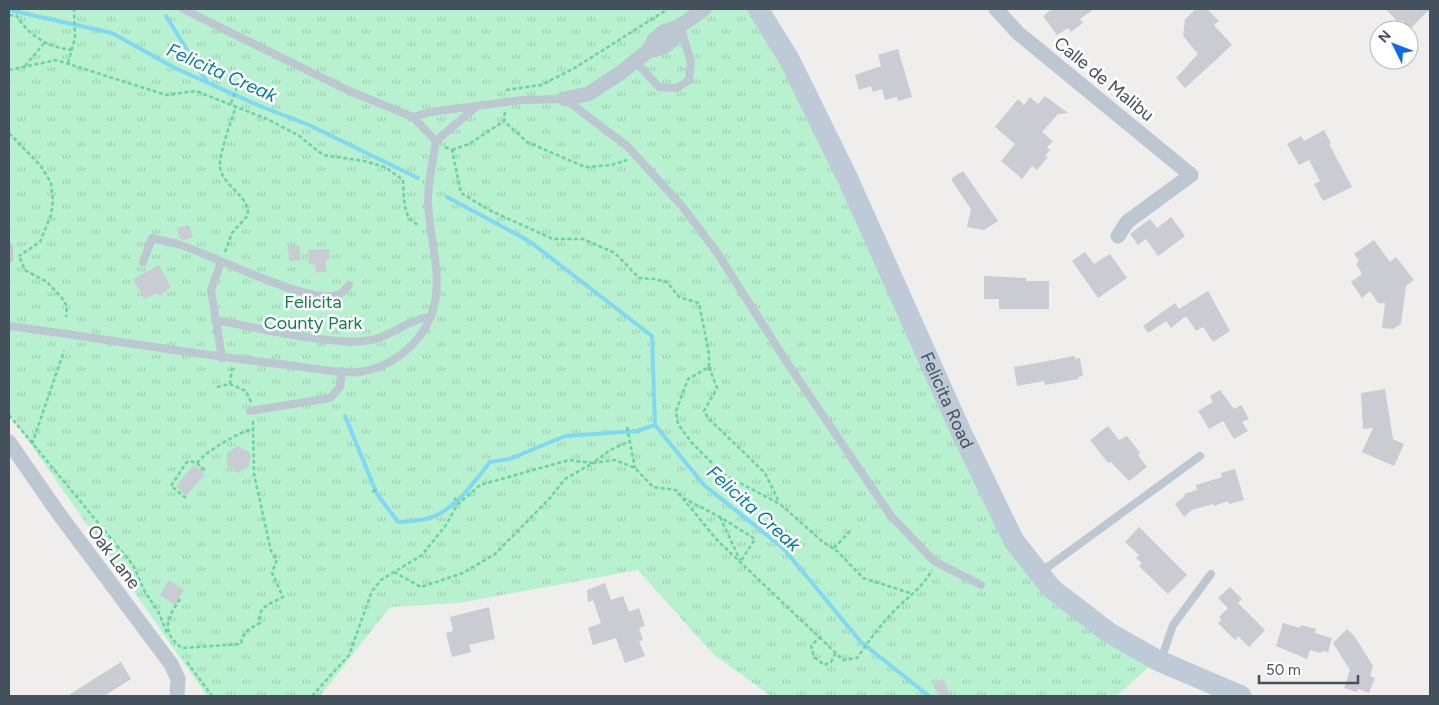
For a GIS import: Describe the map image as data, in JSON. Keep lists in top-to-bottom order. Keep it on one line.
{"streets":{"main road":["Felicita Road"],"street":["Calle de Malibu","Oak Lane"]},"water":["Felicita Creak"],"parks":["Felicita County Park"],"scale_bar":"50 m","north":"top left"}
